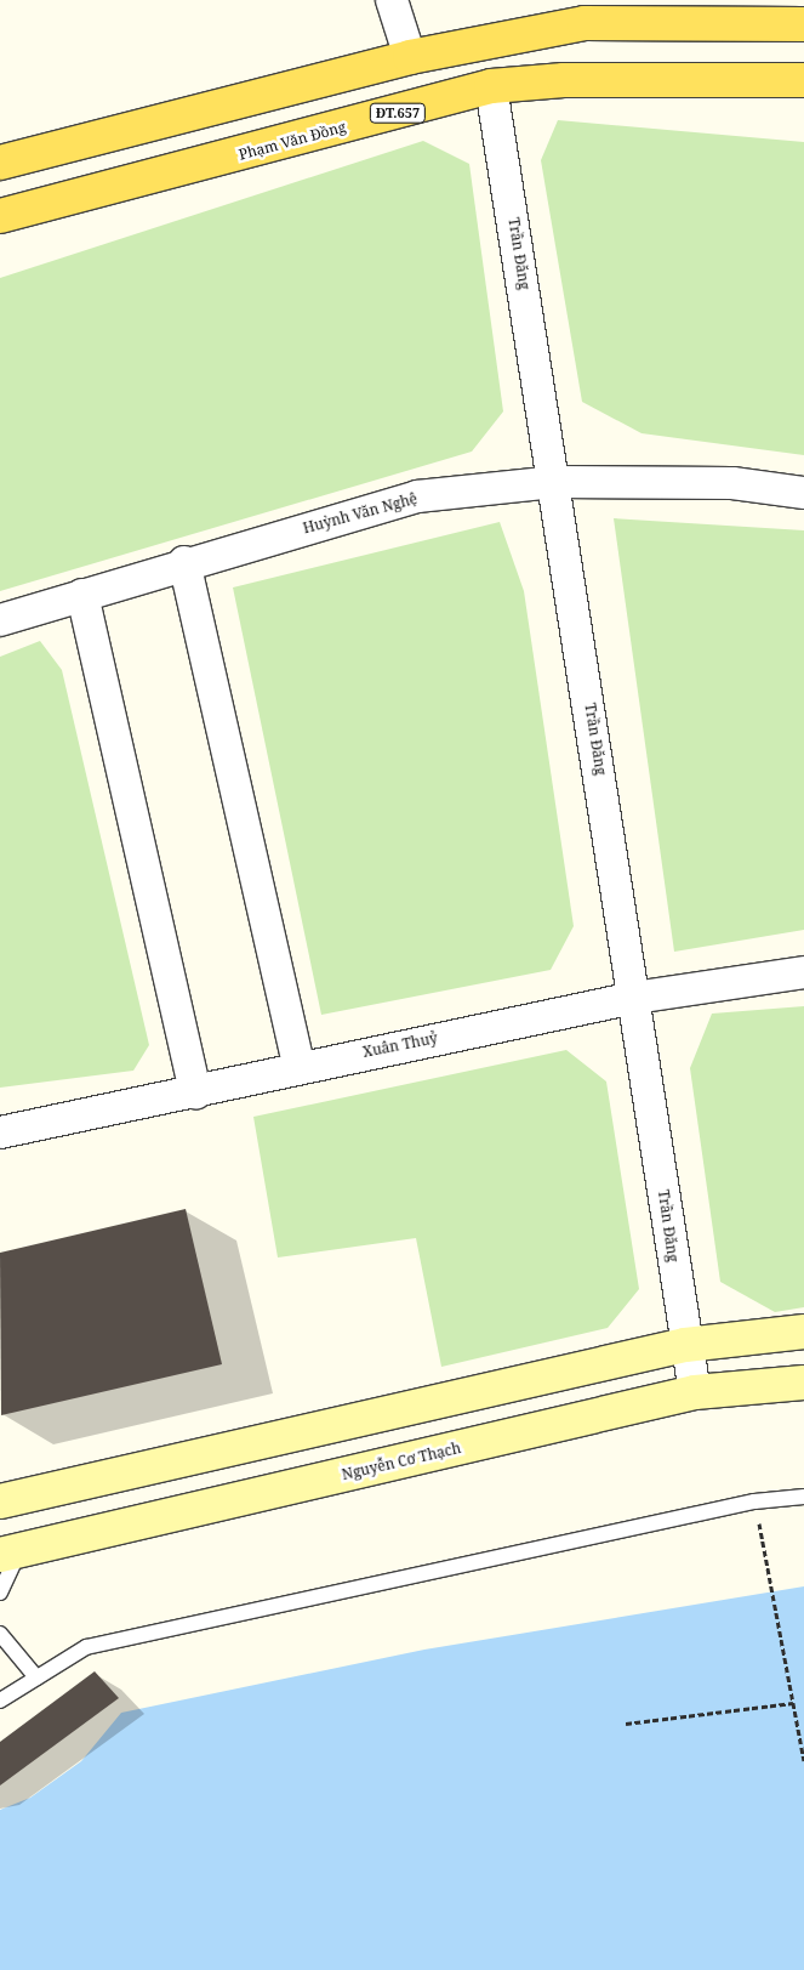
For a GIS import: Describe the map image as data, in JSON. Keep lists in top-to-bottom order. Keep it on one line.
{"streets":{"main road":["ĐT.657","Phạm Văn Đồng"],"street":["Trần Đăng","Huỳnh Văn Nghệ","Xuân Thuỷ","Nguyễn Cơ Thạch"]},"crossings":[["Phạm Văn Đồng","Trần Đăng"],["Trần Đăng","Huỳnh Văn Nghệ"],["Trần Đăng","Xuân Thuỷ"],["Trần Đăng","Nguyễn Cơ Thạch"]]}
